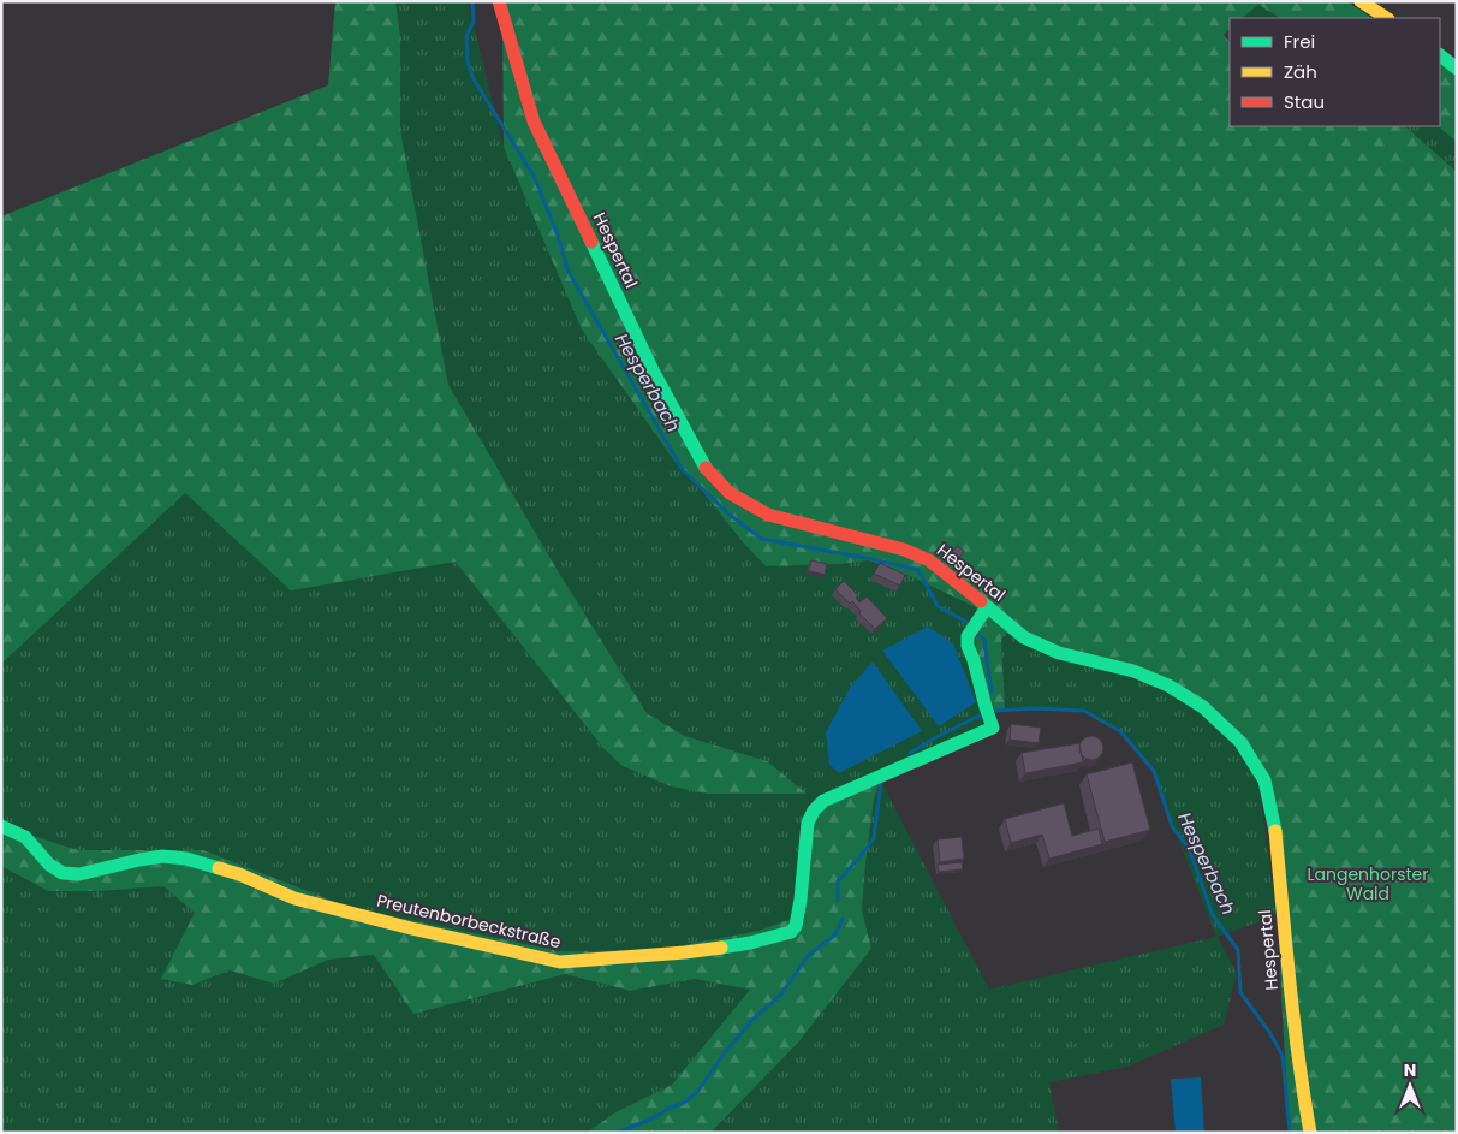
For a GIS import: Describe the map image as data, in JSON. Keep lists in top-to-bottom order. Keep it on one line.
{"streets":{"main road":["Hespertal","Preutenborbeckstraße"]},"crossings":[["Hespertal","Preutenborbeckstraße"]],"water":["Hesperbach"],"parks":["Langenhorster Wald"],"legend":["Frei","Zäh","Stau"],"north":"top"}
